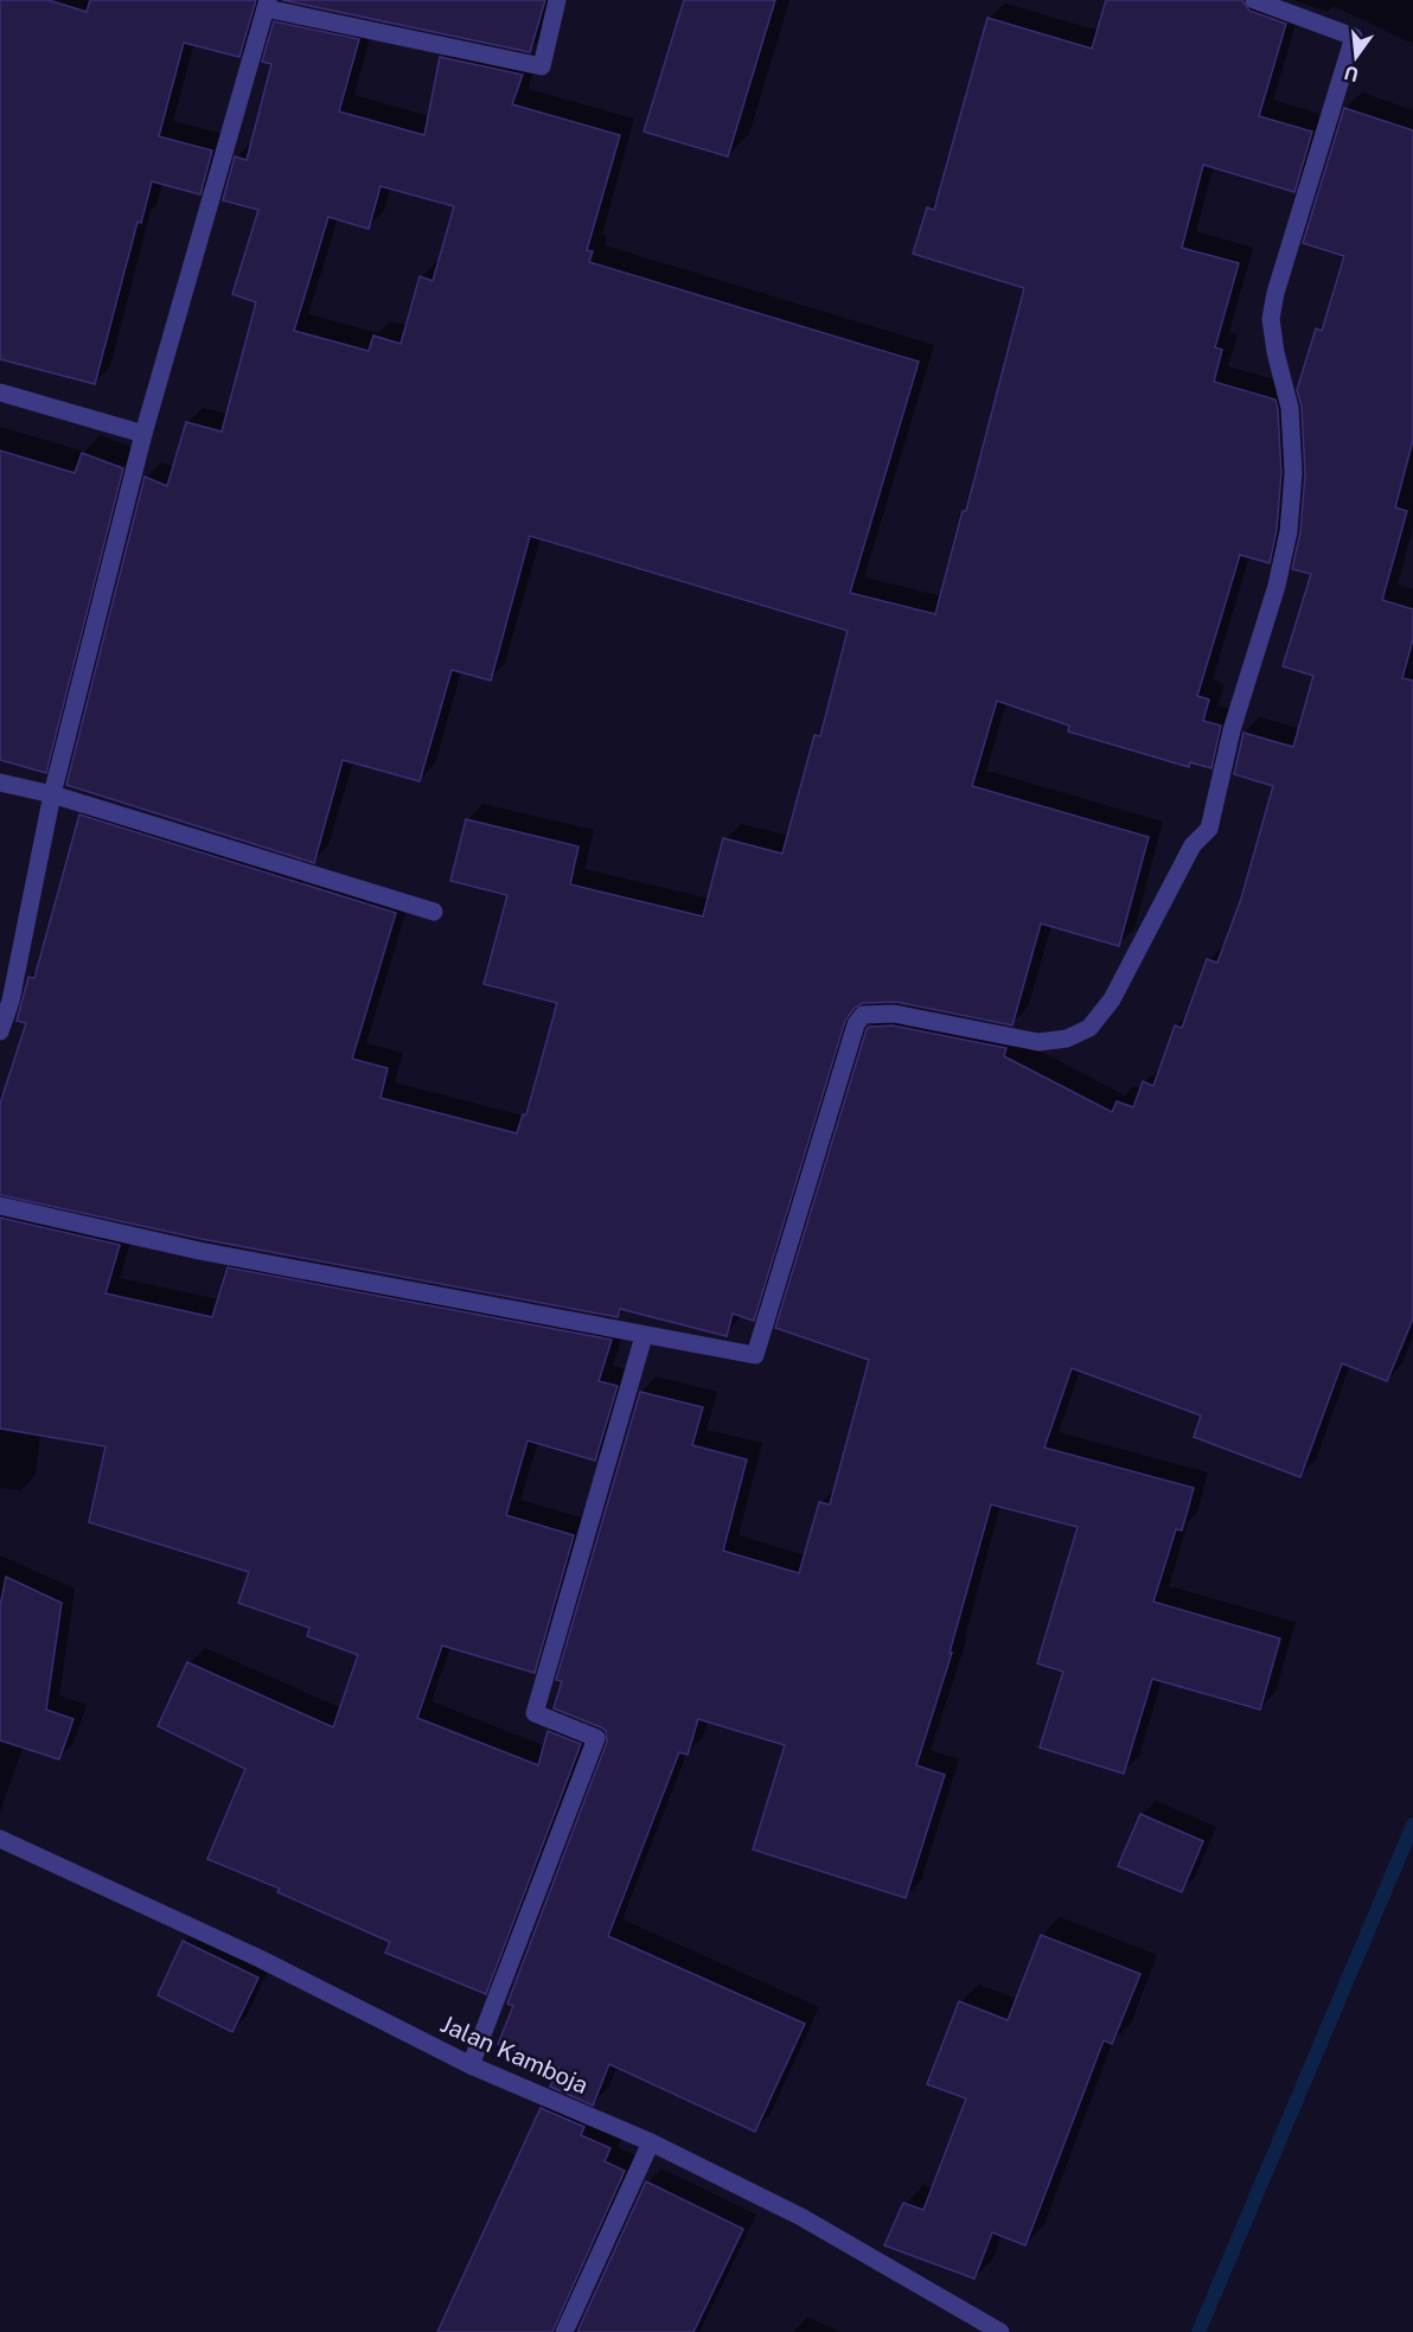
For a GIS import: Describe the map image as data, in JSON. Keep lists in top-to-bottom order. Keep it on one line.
{"streets":{"street":["Jalan Kamboja"]},"north":"bottom"}
